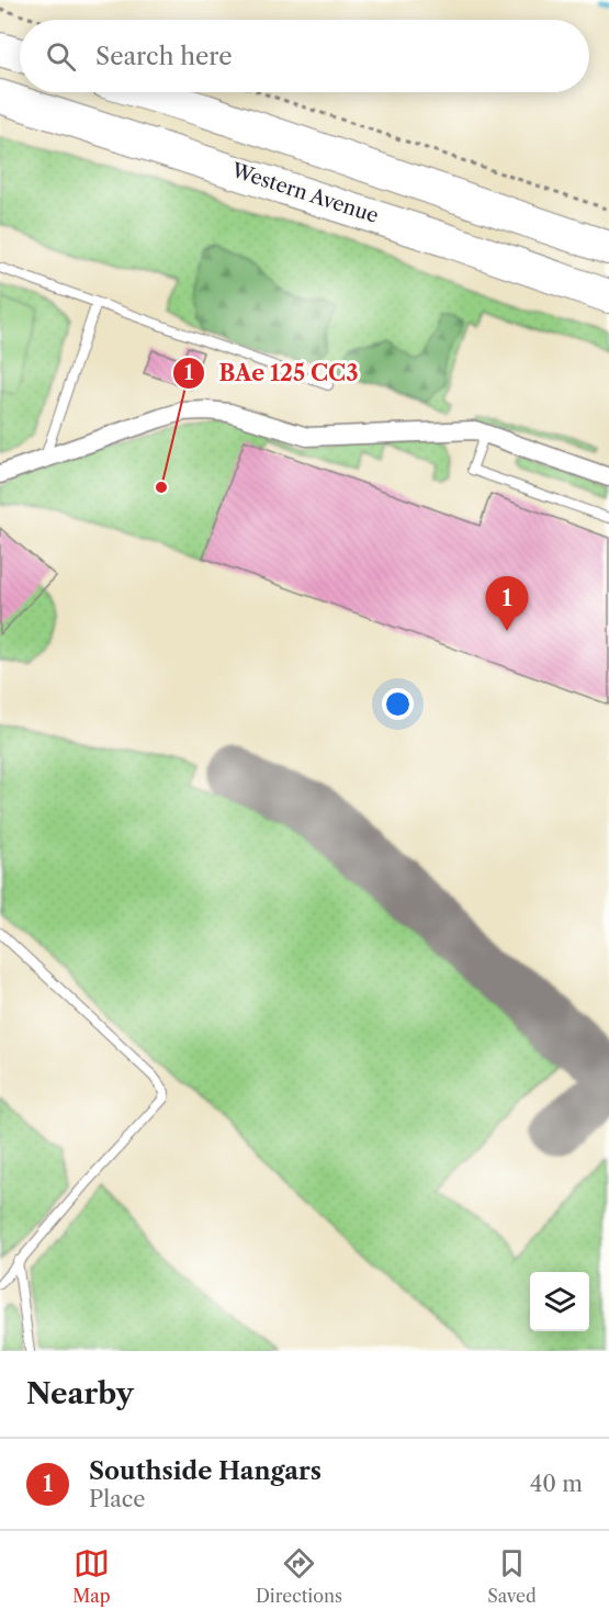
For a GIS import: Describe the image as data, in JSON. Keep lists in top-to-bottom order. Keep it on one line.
{"streets":{"highway":["Western Avenue"]},"places":["BAe 125 CC3"],"page":{"search":"Search here","pins":"1","heading":"Nearby","list":[{"mark":"1","name":"Southside Hangars","note":"Place","value":"40 m"}],"nav":["Map","Directions","Saved"]}}
